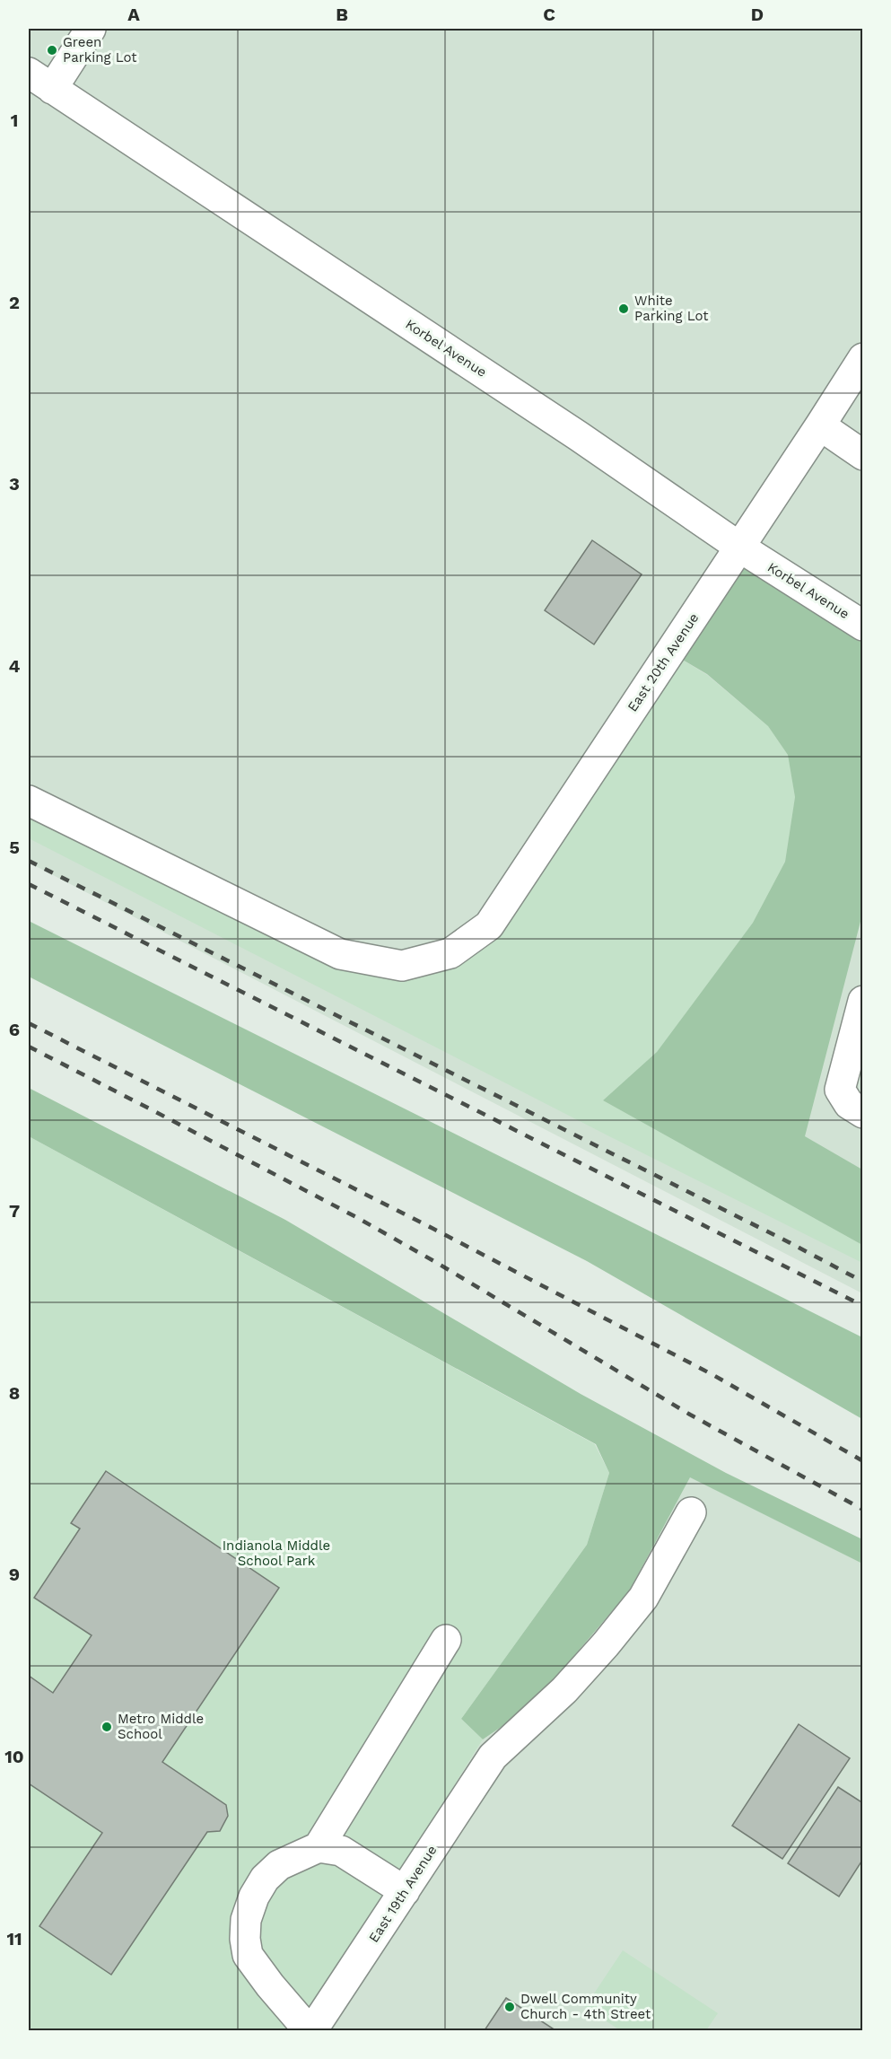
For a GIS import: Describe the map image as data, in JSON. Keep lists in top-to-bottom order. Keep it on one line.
{"streets":{"street":["Korbel Avenue","East 20th Avenue","East 19th Avenue"]},"crossings":[["Korbel Avenue","East 20th Avenue"]],"parks":["Indianola Middle School Park"],"places":["Green Parking Lot","White Parking Lot","Metro Middle School","Dwell Community Church - 4th Street"],"grid":{"columns":["A","B","C","D"],"rows":["1","2","3","4","5","6","7","8","9","10","11"]}}
